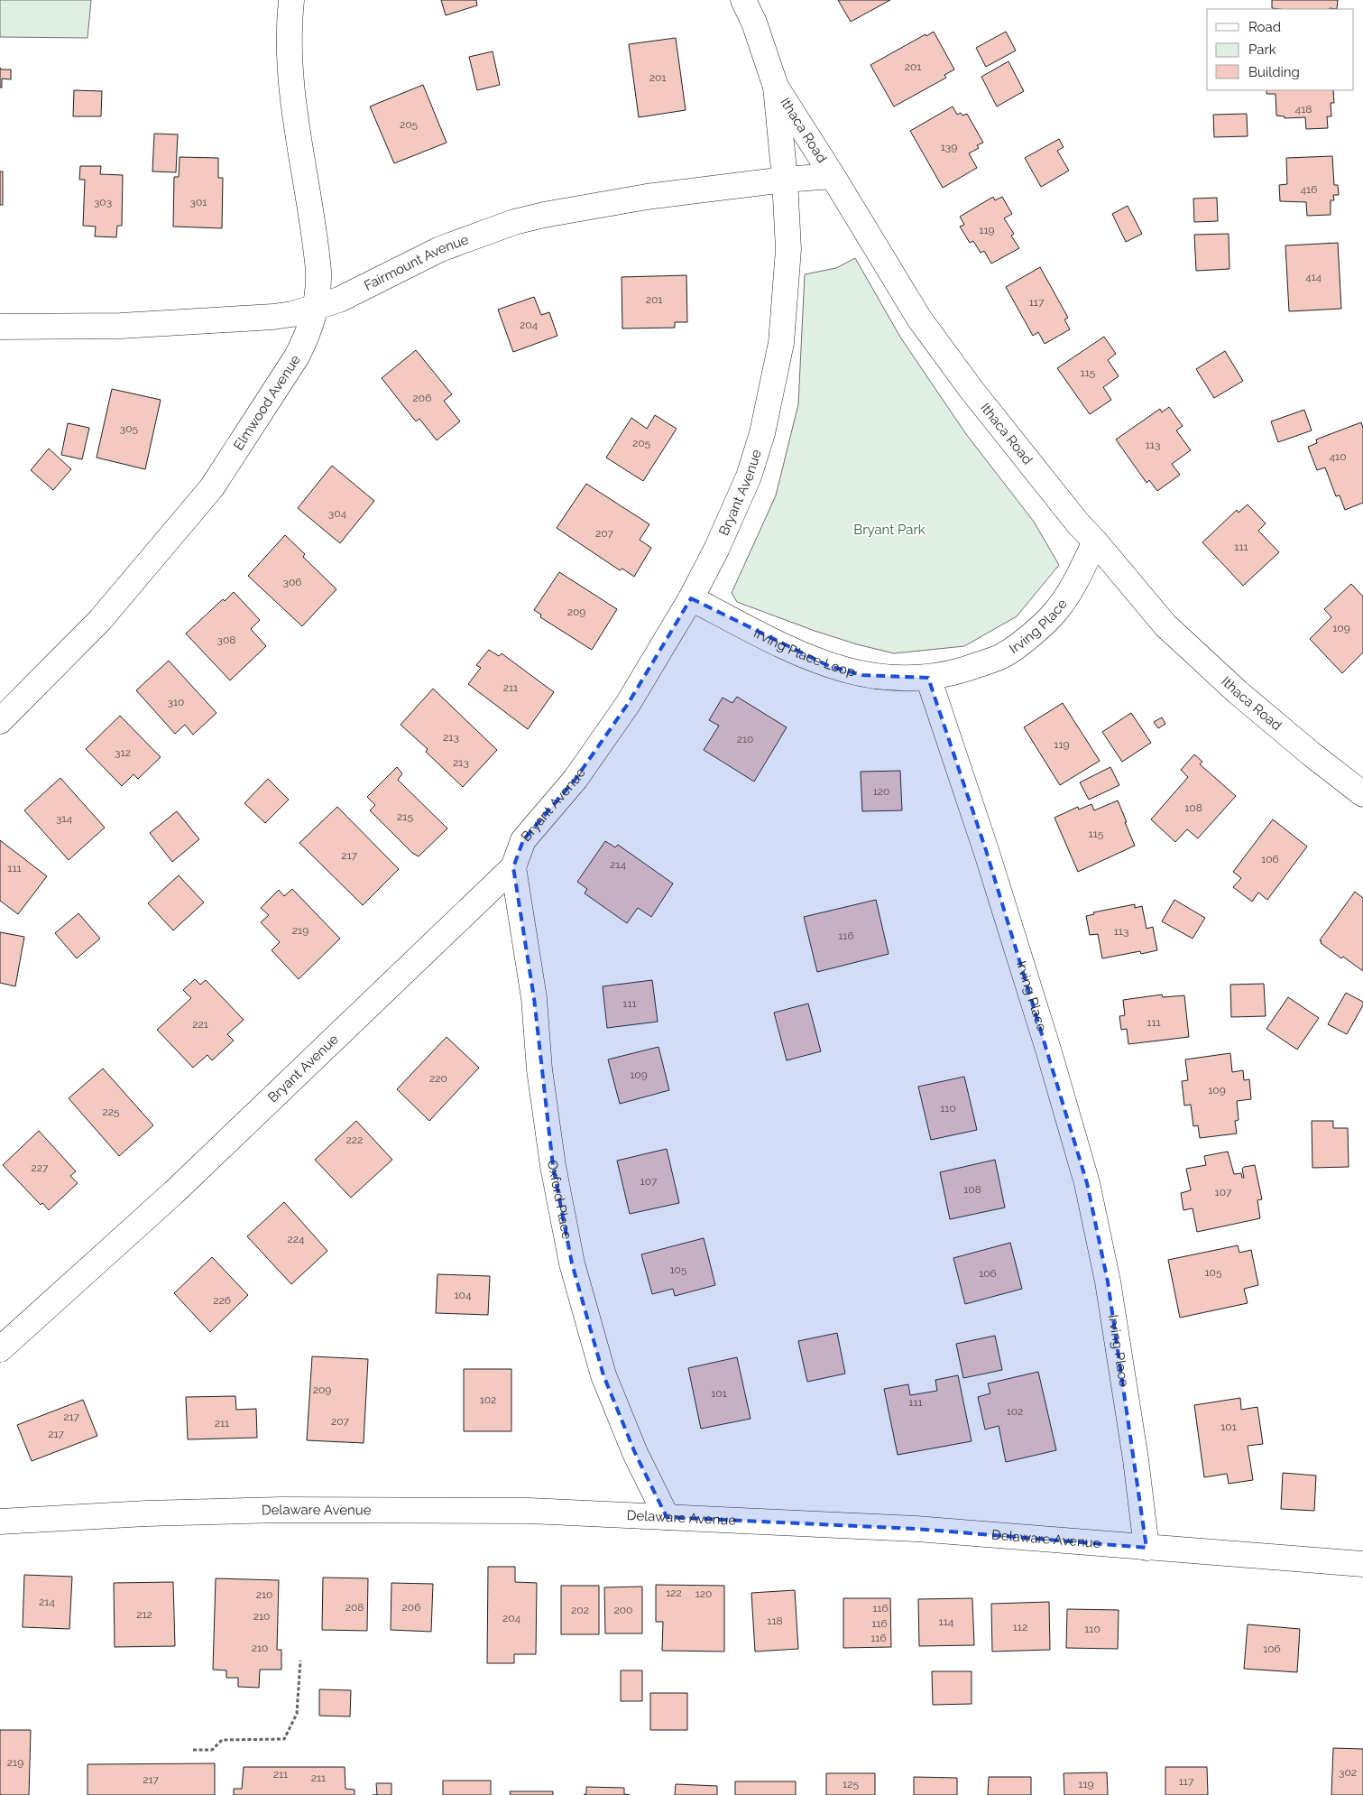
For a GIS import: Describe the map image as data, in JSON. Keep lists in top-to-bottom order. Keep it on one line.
{"streets":{"street":["Ithaca Road","Fairmount Avenue","Elmwood Avenue","Bryant Avenue","Irving Place","Irving Place Loop","Oxford Place","Delaware Avenue"]},"crossings":[["Ithaca Road","Fairmount Avenue"],["Ithaca Road","Bryant Avenue"],["Ithaca Road","Irving Place"],["Fairmount Avenue","Elmwood Avenue"],["Fairmount Avenue","Bryant Avenue"],["Bryant Avenue","Irving Place Loop"],["Bryant Avenue","Oxford Place"],["Irving Place","Irving Place Loop"],["Irving Place","Delaware Avenue"],["Oxford Place","Delaware Avenue"]],"parks":["Bryant Park"],"house_numbers":["201","201","418","205","139","416","303","301","119","414","201","117","204","115","206","305","205","113","410","304","207","111","306","209","109","308","211","310","213","210","119","312","213","120","108","215","314","115","217","106","214","111","219","113","116","111","111","221","109","220","109","110","225","222","227","107","108","107","224","105","105","106","104","226","209","101","102","111","102","217","207","211","101","217","122","120","210","214","208","206","116","202","200","212","210","204","118","114","116","112","110","116","210","106","219","302","211","211","217","117","125","119"],"legend":["Road","Park","Building"]}
